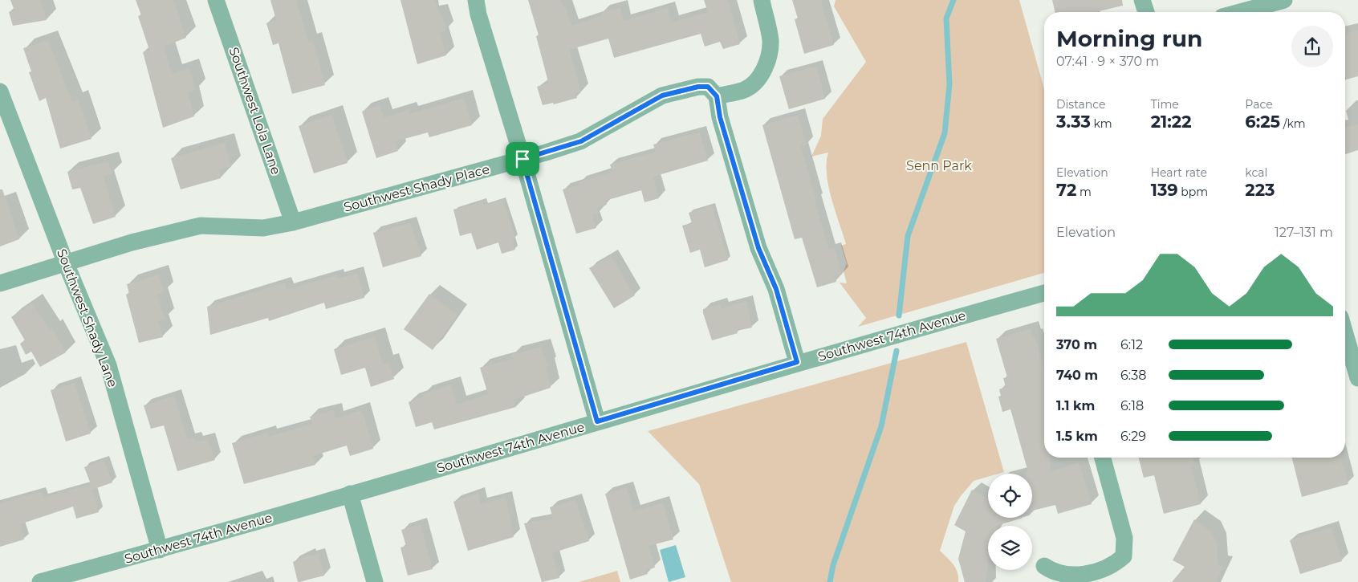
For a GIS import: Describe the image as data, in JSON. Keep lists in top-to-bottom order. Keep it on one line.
{"streets":{"street":["Southwest Lola Lane","Southwest Shady Place","Southwest Shady Lane","Southwest 74th Avenue"]},"crossings":[["Southwest Lola Lane","Southwest Shady Place"],["Southwest Shady Place","Southwest Shady Lane"],["Southwest Shady Lane","Southwest 74th Avenue"]],"parks":["Senn Park"],"page":{"heading":["Morning run","07:41 · 9 × 370 m"],"stats":[["Distance","3.33 km"],["Time","21:22"],["Pace","6:25 /km"],["Elevation","72 m"],["Heart rate","139 bpm"],["kcal","223"]],"chart":["Elevation","127–131 m"],"list":[{"name":"370 m","note":"6:12"},{"name":"740 m","note":"6:38"},{"name":"1.1 km","note":"6:18"},{"name":"1.5 km","note":"6:29"}]}}
